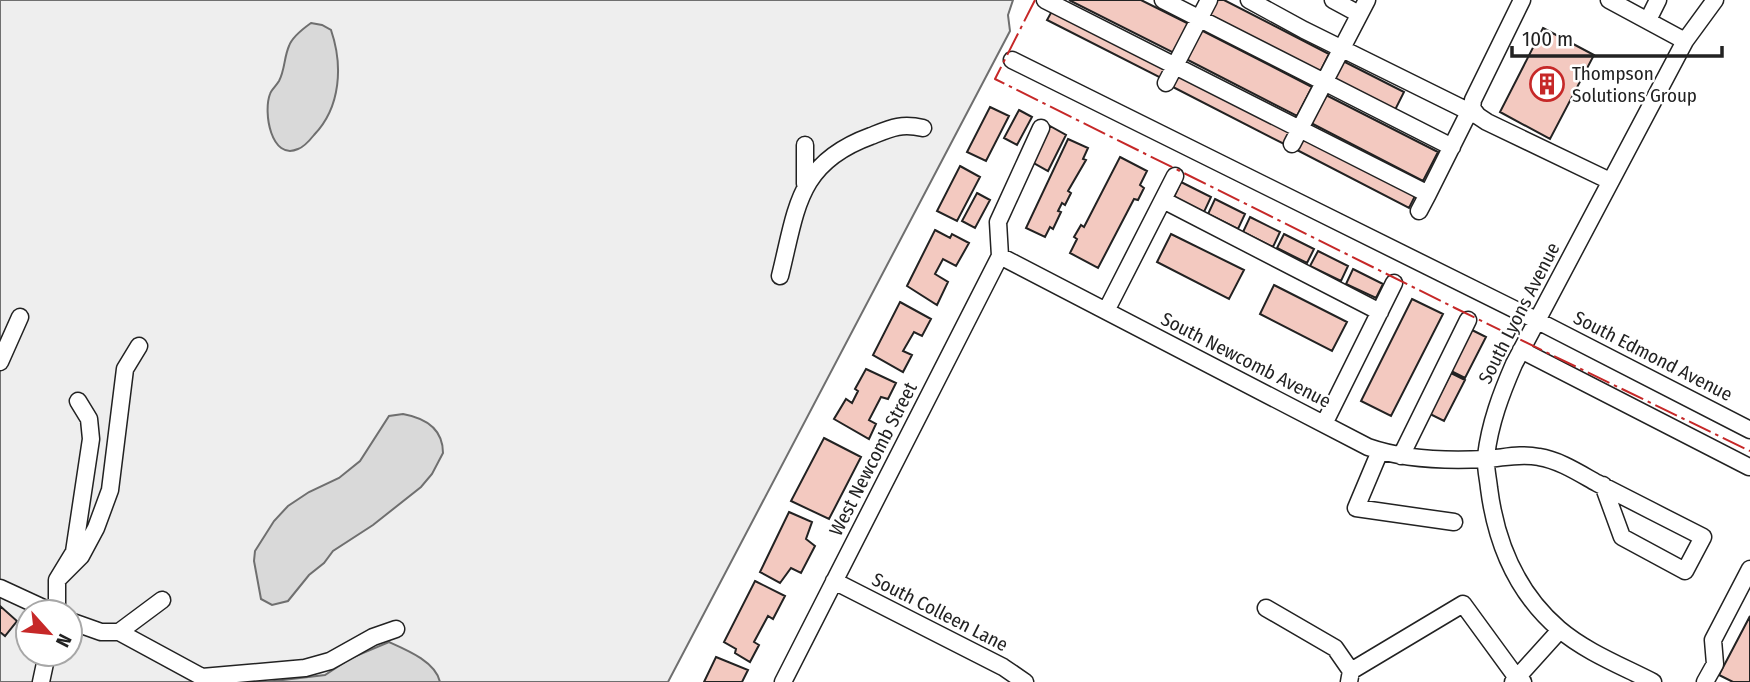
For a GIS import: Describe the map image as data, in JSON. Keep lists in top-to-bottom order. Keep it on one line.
{"streets":{"street":["South Lyons Avenue","South Edmond Avenue","South Newcomb Avenue","West Newcomb Street","South Colleen Lane"]},"crossings":[["South Lyons Avenue","South Edmond Avenue"],["South Lyons Avenue","South Newcomb Avenue"],["South Newcomb Avenue","West Newcomb Street"],["West Newcomb Street","South Colleen Lane"]],"places":{"building":["Thompson Solutions Group"]},"scale_bar":"100 m","north":"bottom right"}
